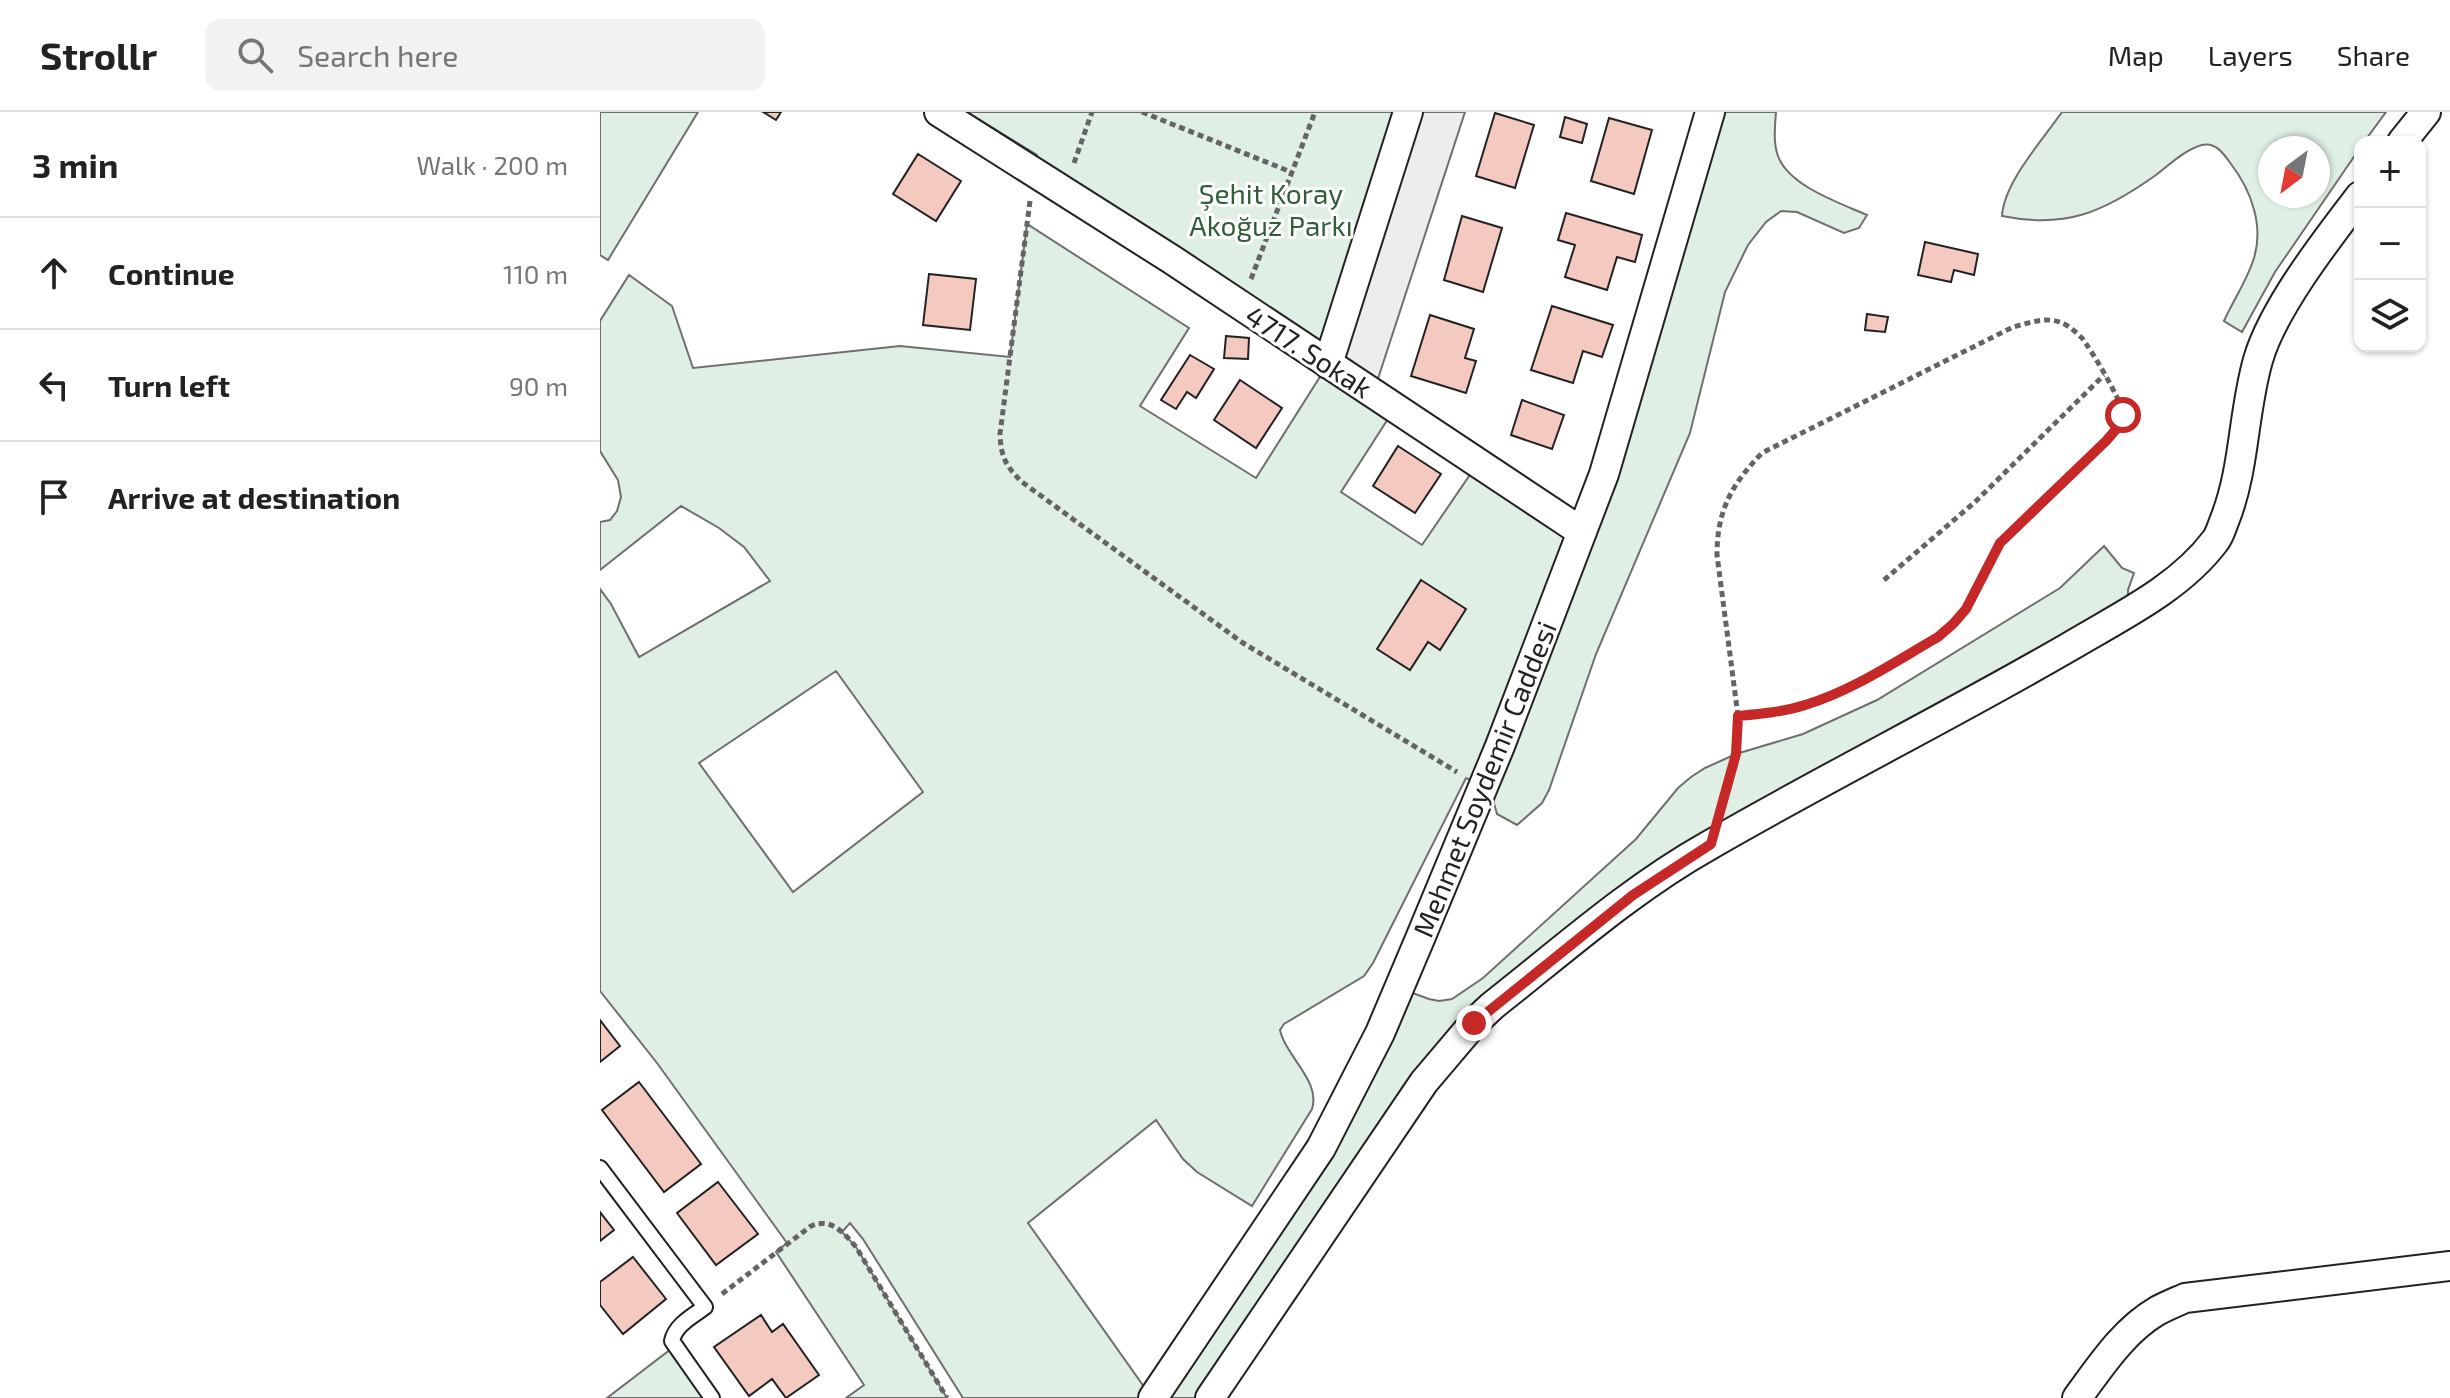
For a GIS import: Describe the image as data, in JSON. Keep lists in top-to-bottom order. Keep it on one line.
{"streets":{"street":["4717. Sokak","Mehmet Soydemir Caddesi"]},"crossings":[["4717. Sokak","Mehmet Soydemir Caddesi"]],"parks":["Şehit Koray Akoğuz Parkı"],"north":"bottom left","page":{"header":"Strollr","search":"Search here","nav":["Map","Layers","Share"],"heading":["3 min","Walk · 200 m"],"map_buttons":["+","−"],"list":[["Continue","110 m"],["Turn left","90 m"],"Arrive at destination"]}}
